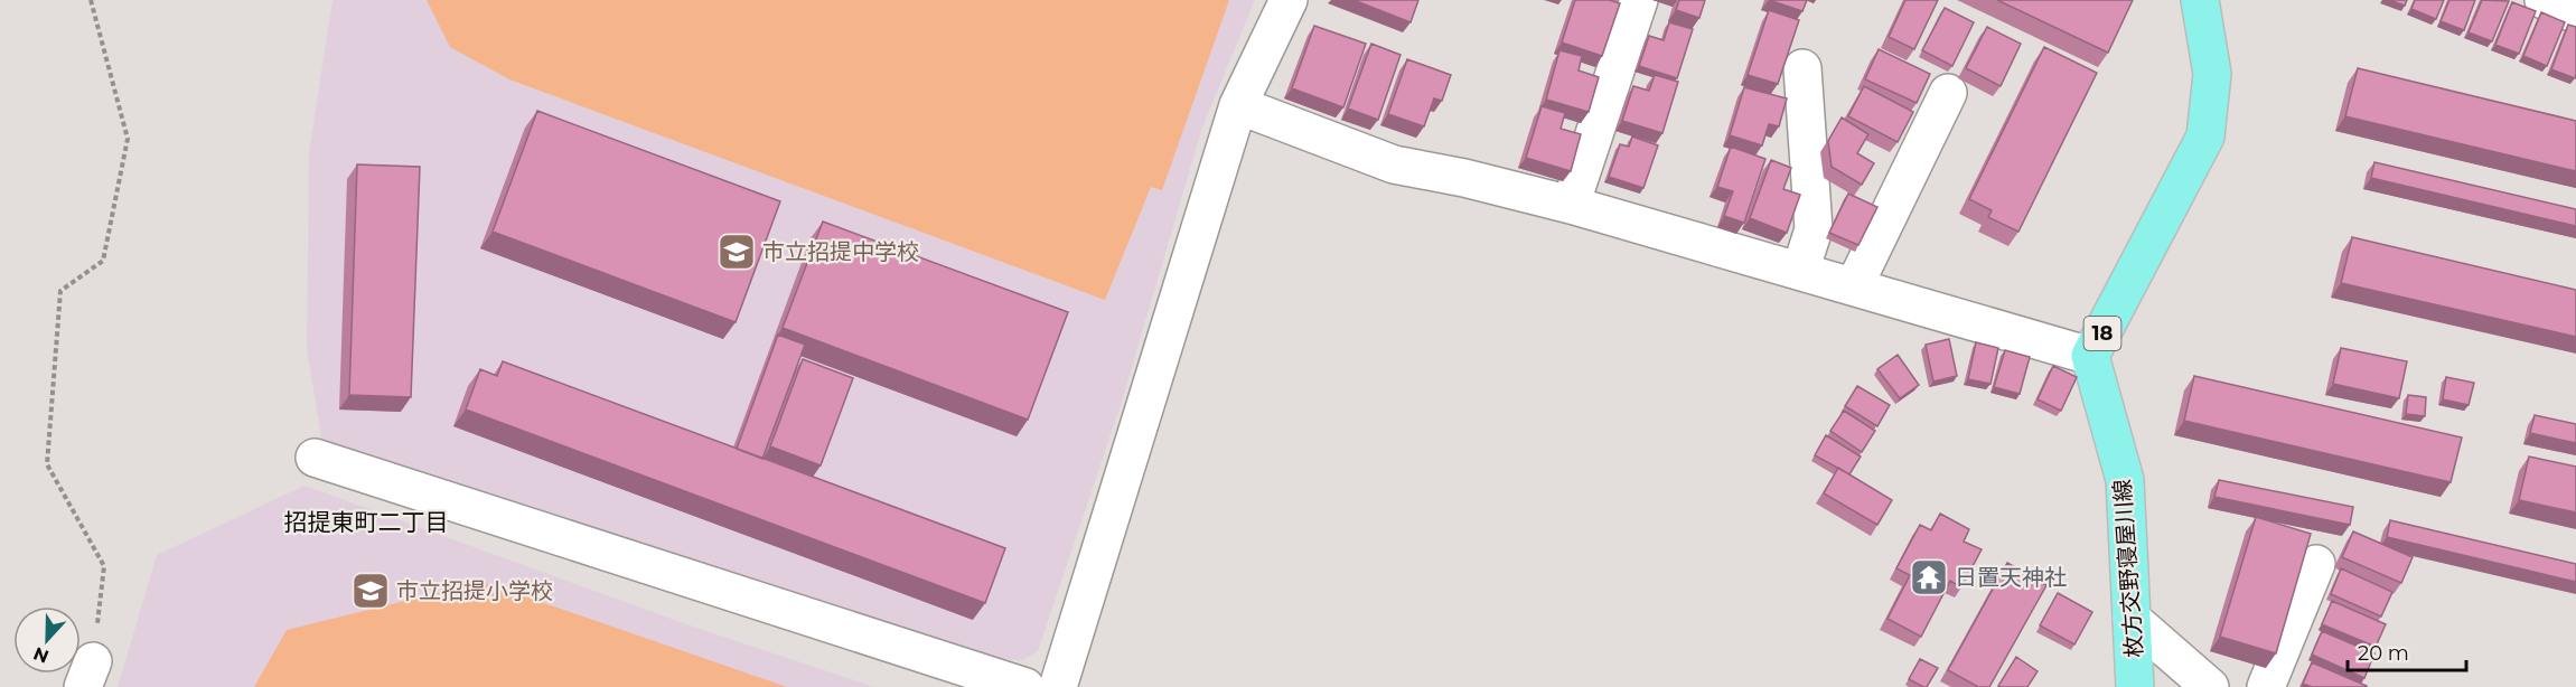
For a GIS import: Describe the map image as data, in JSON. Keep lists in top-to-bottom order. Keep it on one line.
{"streets":{"main road":["18","枚方交野寝屋川線"]},"crossings":[["18","枚方交野寝屋川線"]],"districts":["招提東町二丁目"],"places":{"school or university":["市立招提中学校","市立招提小学校"],"temple":["日置天神社"]},"scale_bar":"20 m","north":"bottom"}
